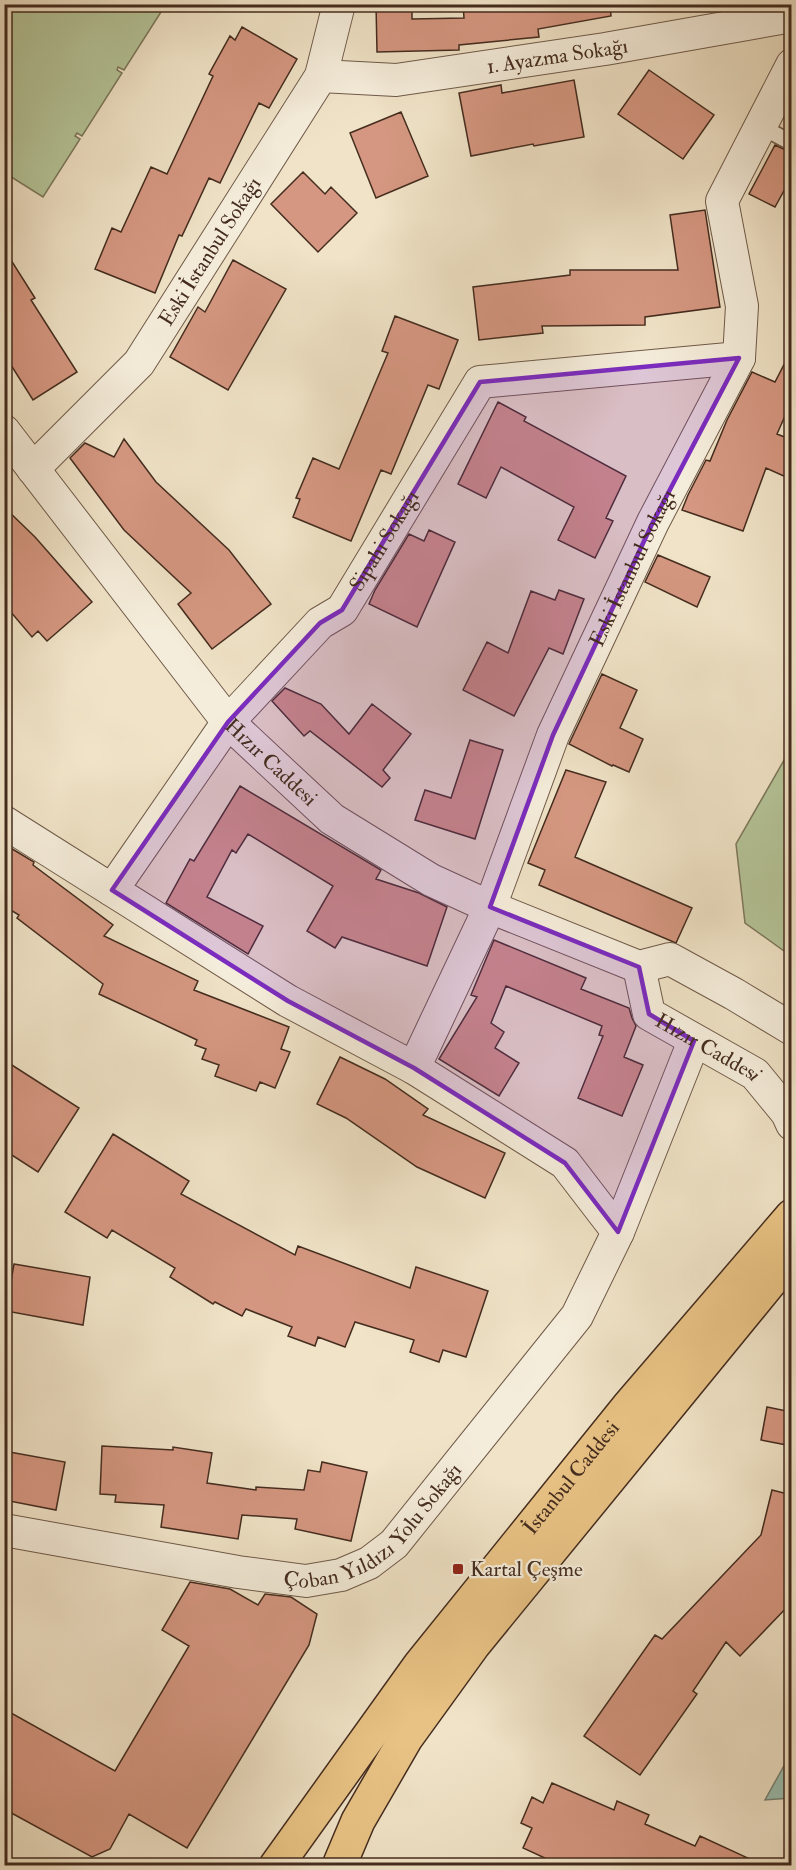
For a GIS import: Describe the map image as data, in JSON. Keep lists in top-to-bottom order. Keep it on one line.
{"streets":{"main road":["İstanbul Caddesi"],"street":["1. Ayazma Sokağı","Eski İstanbul Sokağı","Sipahi Sokağı","Hızır Caddesi","Çoban Yıldızı Yolu Sokağı"]},"crossings":[["1. Ayazma Sokağı","Eski İstanbul Sokağı"],["Eski İstanbul Sokağı","Sipahi Sokağı"],["Eski İstanbul Sokağı","Hızır Caddesi"],["Sipahi Sokağı","Hızır Caddesi"],["Hızır Caddesi","Çoban Yıldızı Yolu Sokağı"]],"places":{"transit":["Kartal Çeşme"]}}
